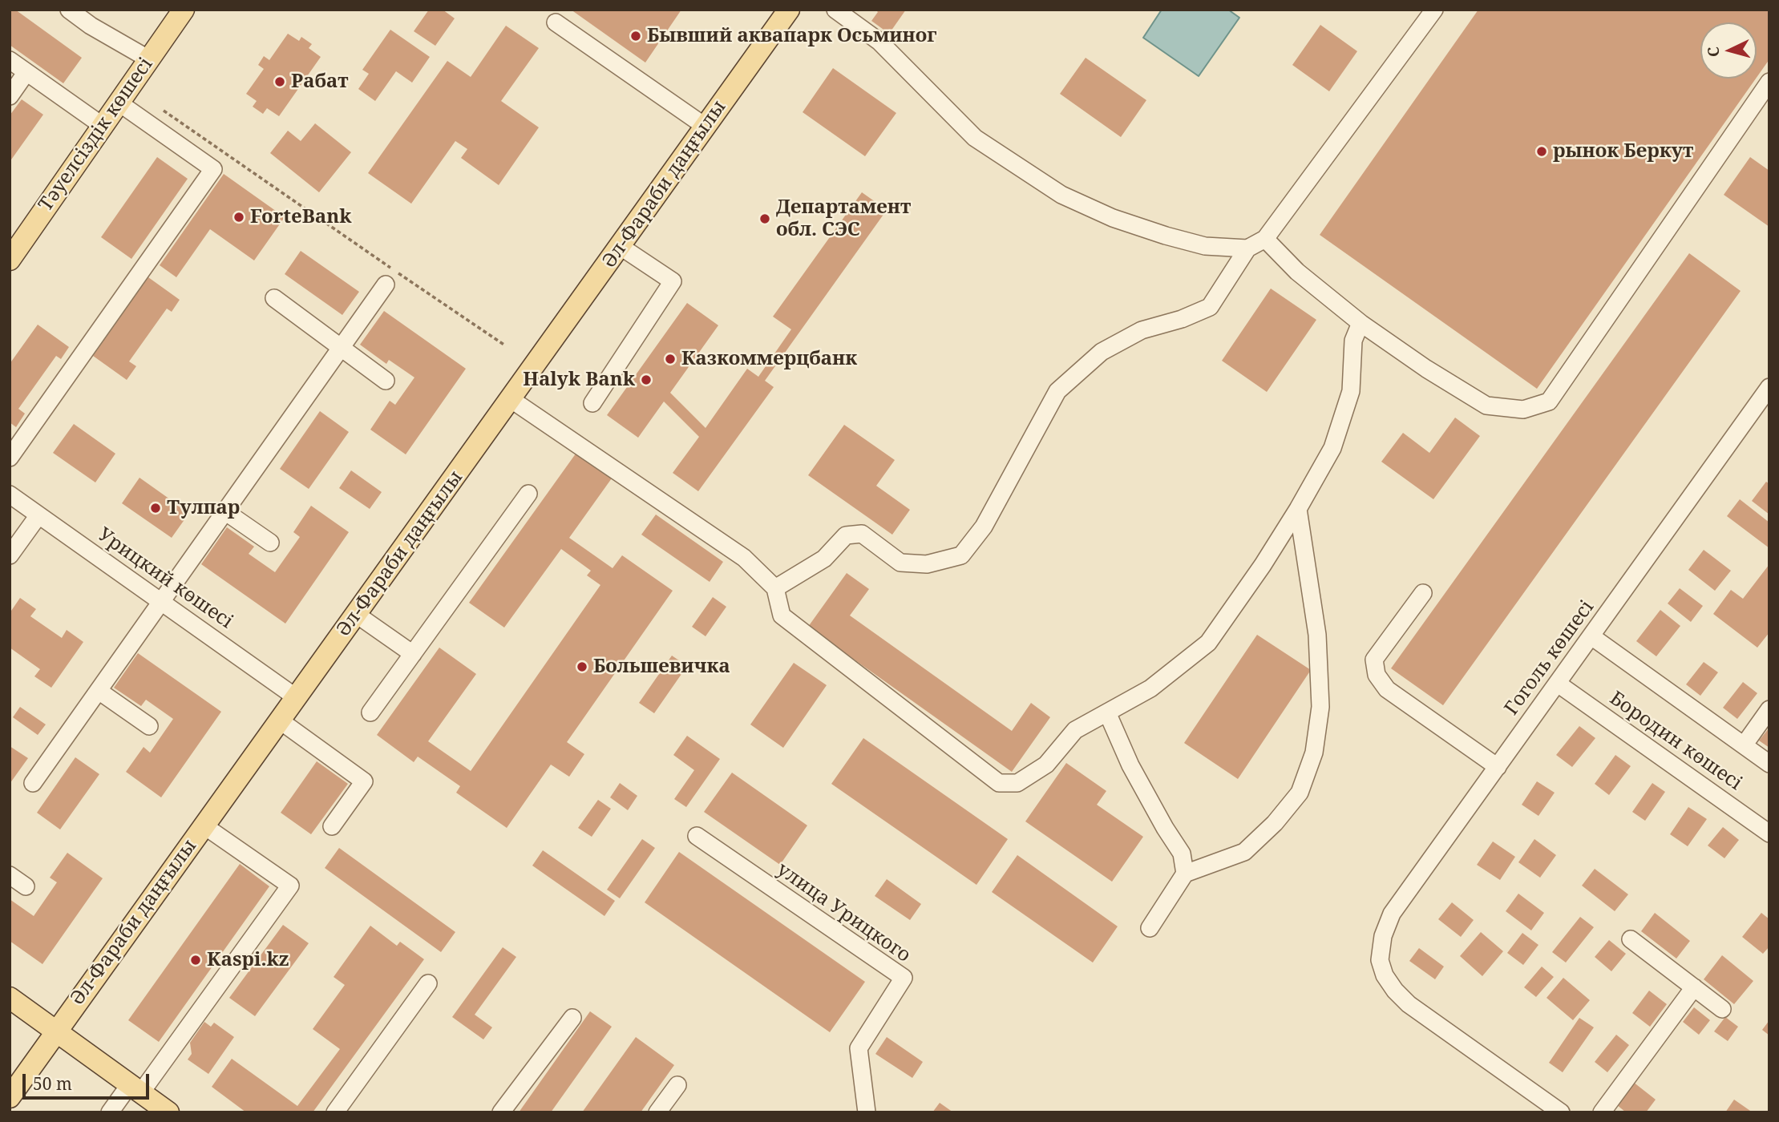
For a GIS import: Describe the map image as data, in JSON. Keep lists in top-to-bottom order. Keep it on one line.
{"streets":{"main road":["Тәуелсіздік көшесі","Әл-Фараби даңғылы"],"street":["Урицкий көшесі","Гоголь көшесі","Бородин көшесі","улица Урицкого"]},"crossings":[["Әл-Фараби даңғылы","Урицкий көшесі"],["Гоголь көшесі","Бородин көшесі"]],"places":["Бывший аквапарк Осьминог","Рабат","рынок Беркут","ForteBank","Департамент обл. СЭС","Казкоммерцбанк","Halyk Bank","Тулпар","Большевичка","Kaspi.kz"],"scale_bar":"50 m","north":"left"}
